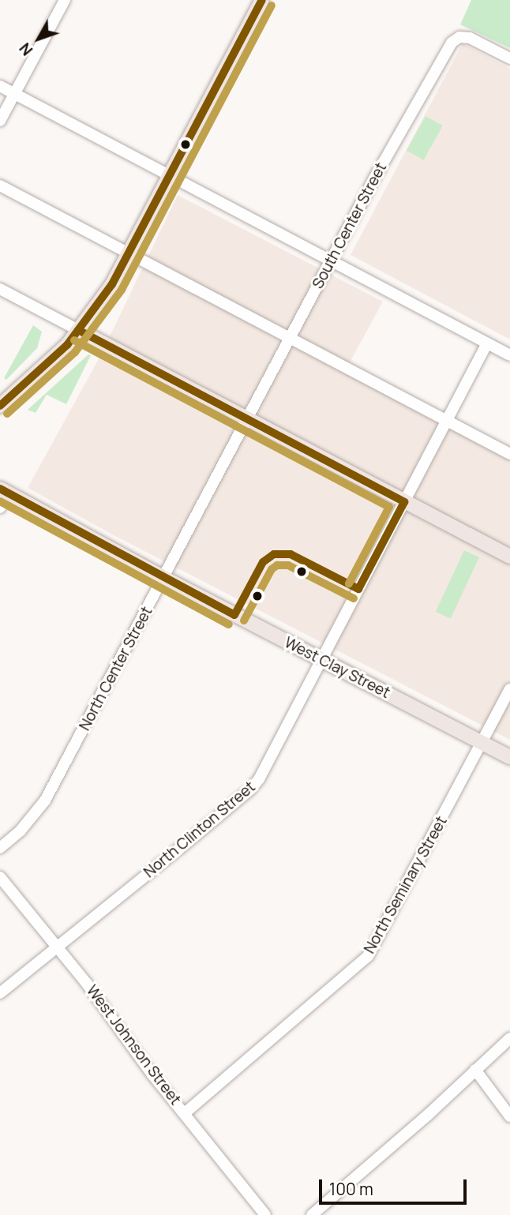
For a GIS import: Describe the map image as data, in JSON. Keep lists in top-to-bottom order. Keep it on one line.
{"streets":{"main road":["West Clay Street"],"street":["South Center Street","North Center Street","North Clinton Street","North Seminary Street","West Johnson Street"]},"crossings":[["South Center Street","North Center Street"],["West Clay Street","North Center Street"],["West Clay Street","North Clinton Street"],["West Clay Street","North Seminary Street"],["North Clinton Street","West Johnson Street"],["North Seminary Street","West Johnson Street"]],"scale_bar":"100 m","north":"bottom left"}
